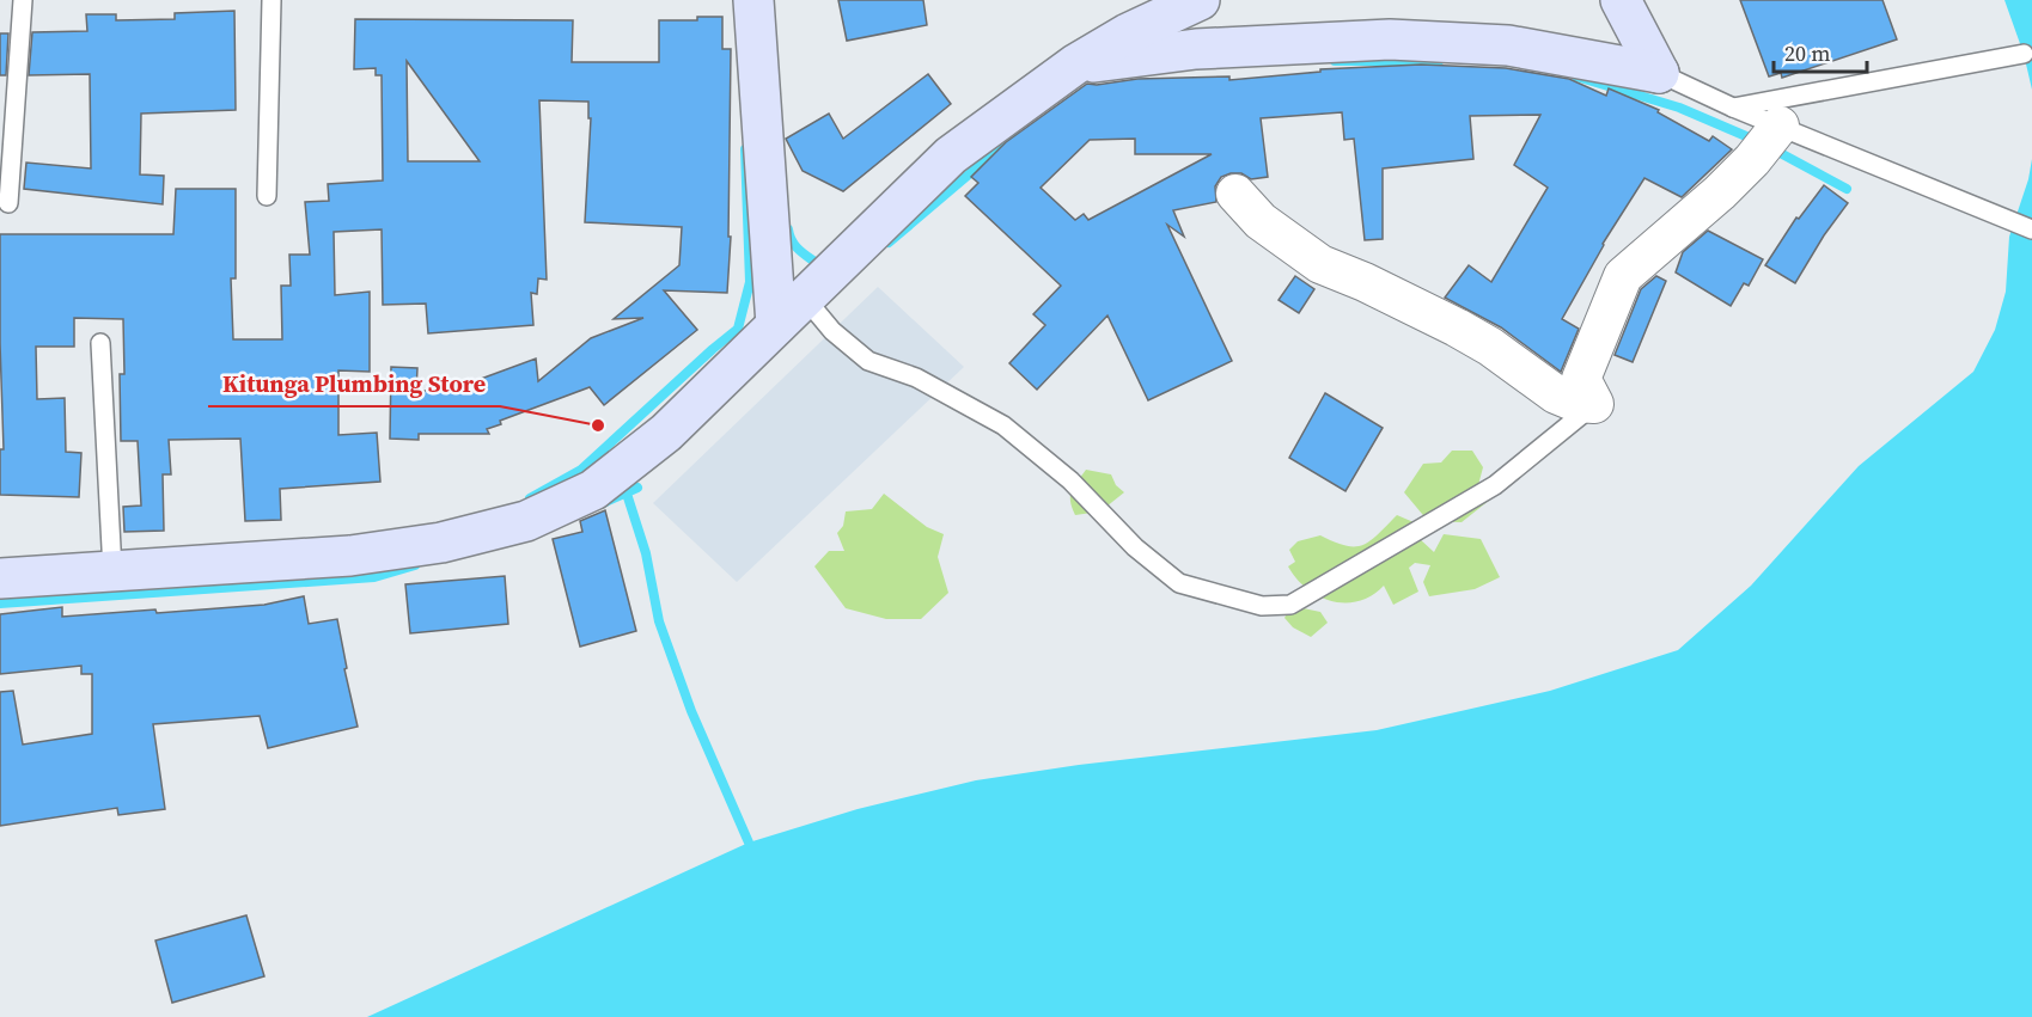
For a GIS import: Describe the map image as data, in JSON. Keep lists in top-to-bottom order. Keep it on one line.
{"places":["Kitunga Plumbing Store"],"scale_bar":"20 m"}
